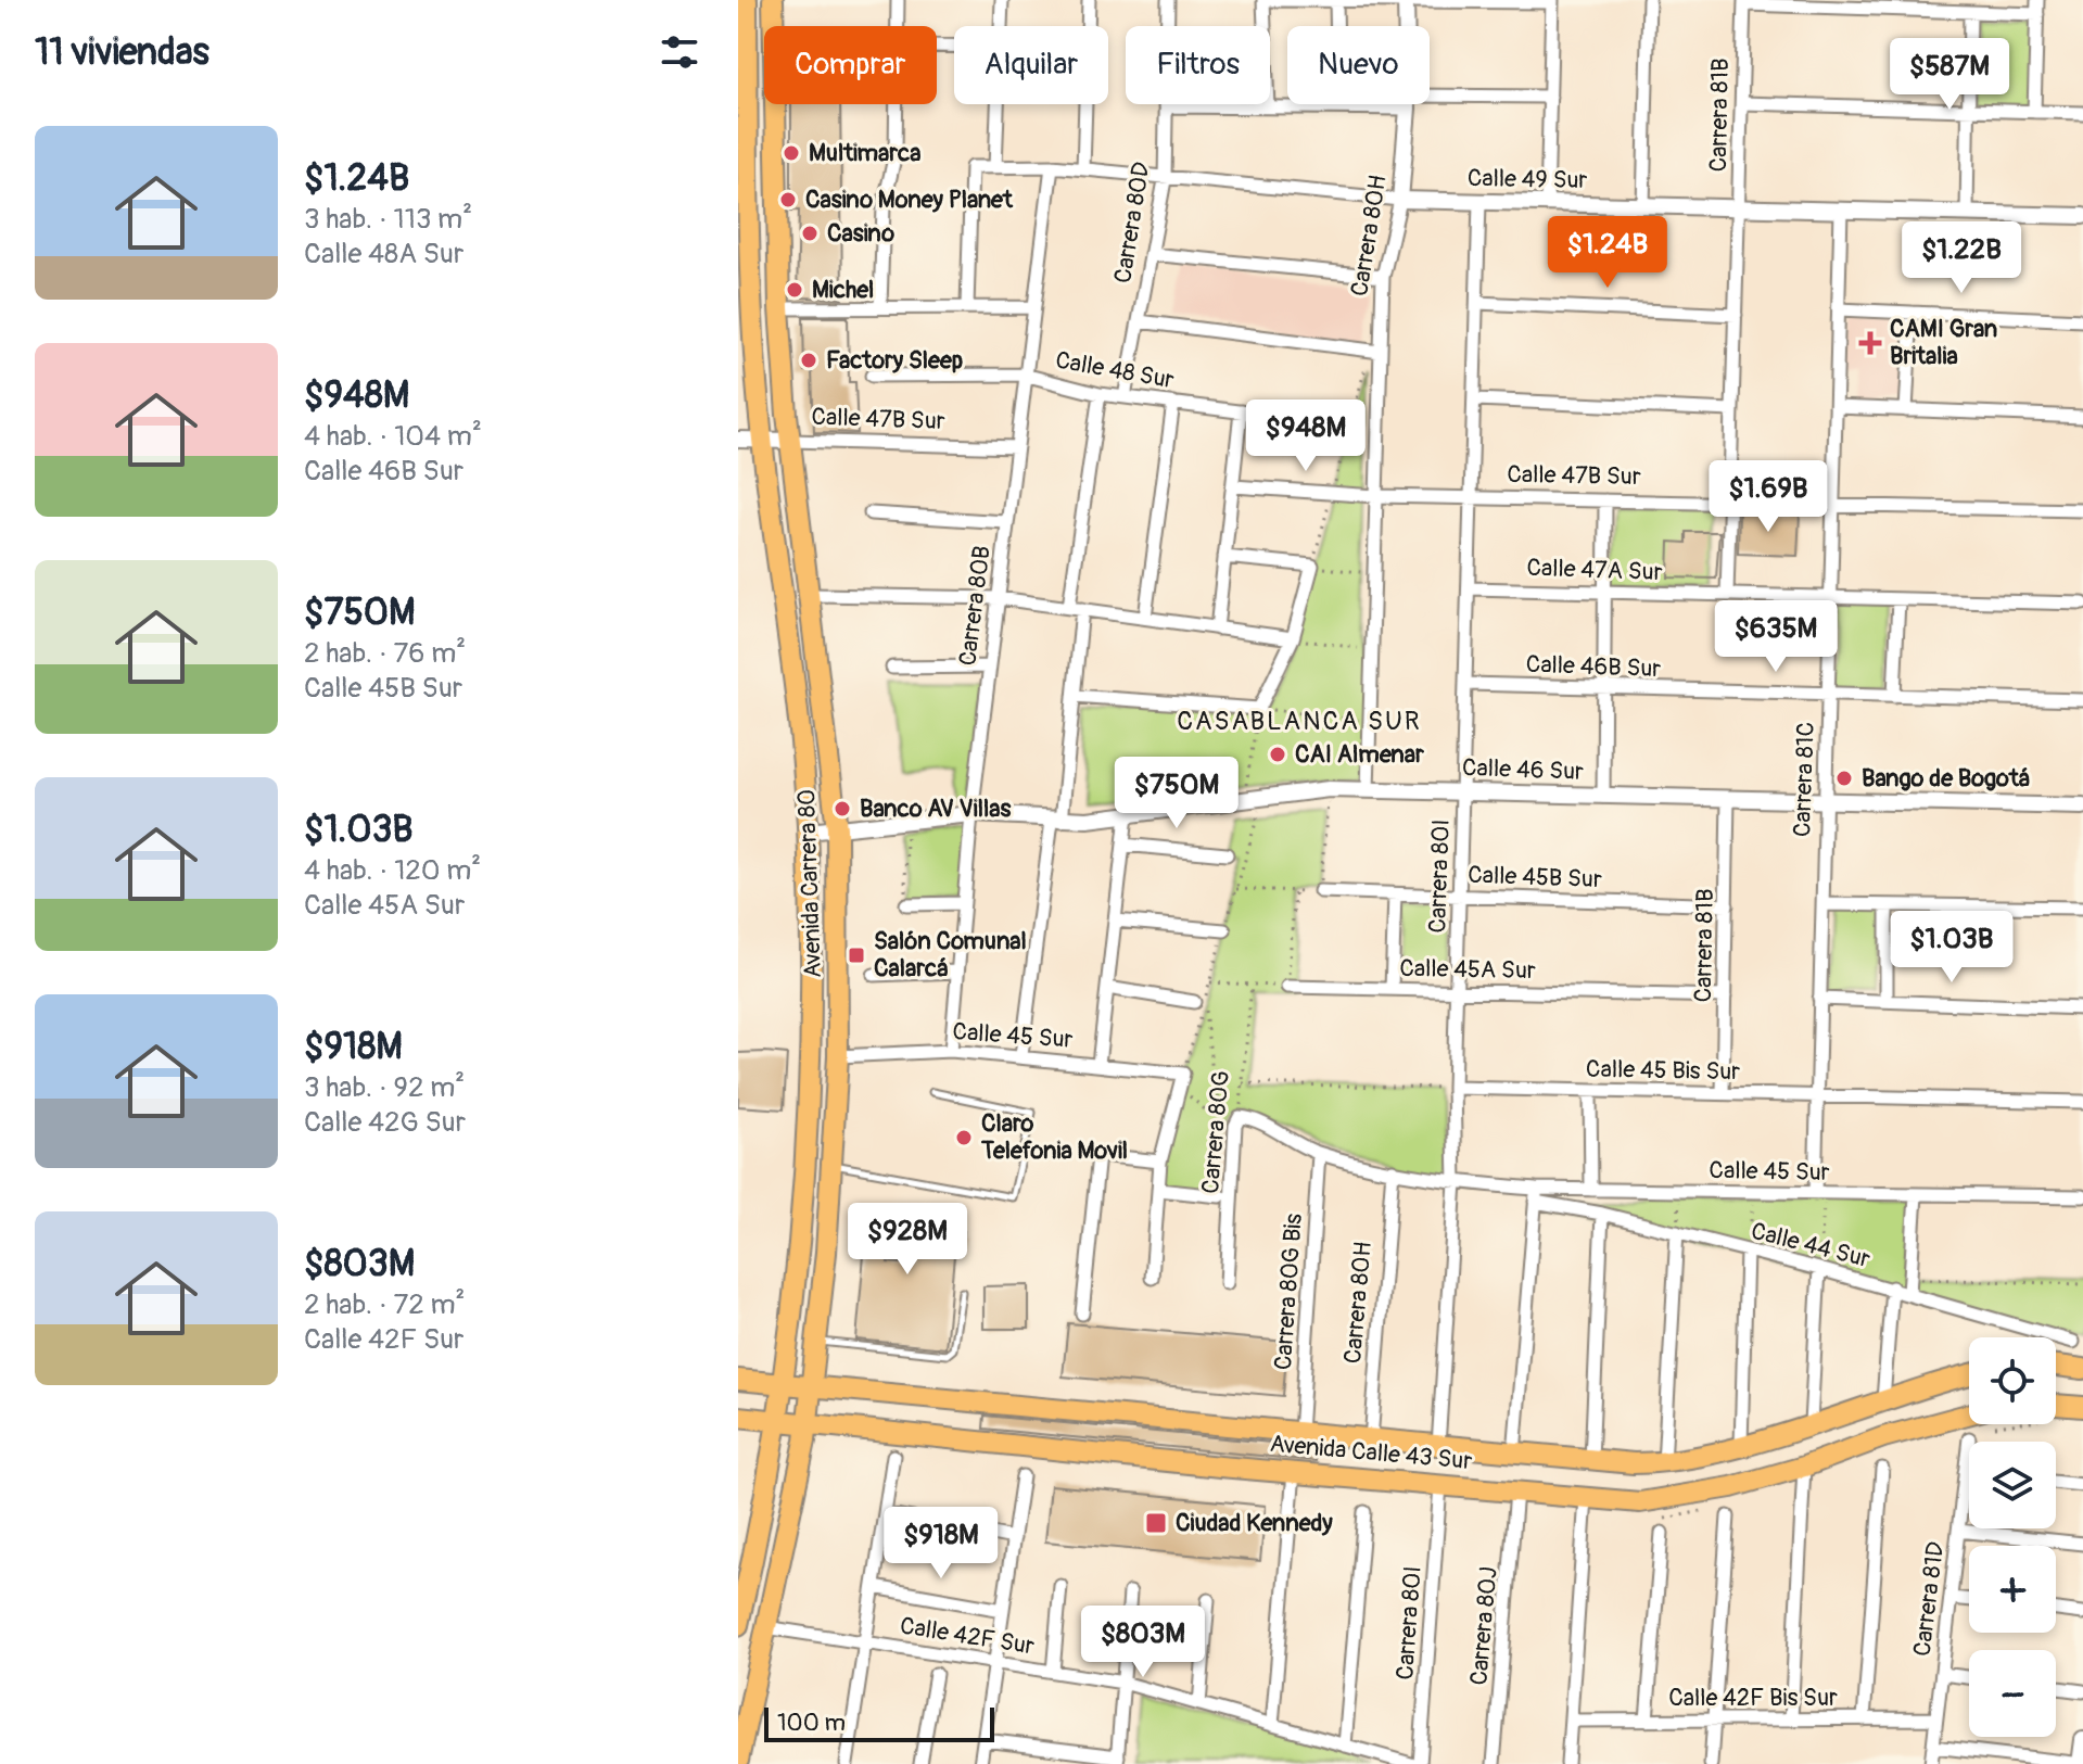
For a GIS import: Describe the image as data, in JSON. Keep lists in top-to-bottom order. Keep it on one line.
{"streets":{"main road":["Avenida Carrera 80","Avenida Calle 43 Sur"],"street":["Carrera 81B","Calle 49 Sur","Carrera 80D","Carrera 80H","Calle 48 Sur","Calle 47B Sur","Calle 47A Sur","Carrera 80B","Calle 46B Sur","Calle 46 Sur","Carrera 81C","Carrera 80I","Calle 45B Sur","Calle 45A Sur","Calle 45 Sur","Calle 45 Bis Sur","Carrera 80G","Calle 44 Sur","Carrera 80G Bis","Carrera 81D","Carrera 80J","Calle 42F Sur","Calle 42F Bis Sur"]},"crossings":[["Carrera 81B","Calle 49 Sur"],["Carrera 81B","Calle 47B Sur"],["Carrera 81B","Calle 47A Sur"],["Carrera 81B","Calle 46 Sur"],["Carrera 81B","Calle 45B Sur"],["Carrera 81B","Calle 45A Sur"],["Carrera 81B","Calle 45 Bis Sur"],["Calle 49 Sur","Carrera 80D"],["Calle 49 Sur","Carrera 80H"],["Calle 49 Sur","Carrera 80B"],["Calle 49 Sur","Carrera 81C"],["Calle 49 Sur","Carrera 80I"],["Carrera 80D","Calle 48 Sur"],["Carrera 80H","Calle 47B Sur"],["Carrera 80H","Calle 46 Sur"],["Carrera 80H","Calle 45 Sur"],["Carrera 80H","Avenida Calle 43 Sur"],["Calle 48 Sur","Carrera 80B"],["Calle 47B Sur","Carrera 80B"],["Calle 47B Sur","Carrera 81C"],["Calle 47B Sur","Carrera 80I"],["Calle 47B Sur","Avenida Carrera 80"],["Calle 47A Sur","Carrera 81C"],["Calle 47A Sur","Carrera 80I"],["Carrera 80B","Calle 46 Sur"],["Carrera 80B","Calle 45 Sur"],["Calle 46B Sur","Carrera 81C"],["Calle 46B Sur","Carrera 80I"],["Calle 46 Sur","Carrera 81C"],["Calle 46 Sur","Carrera 80I"],["Calle 46 Sur","Avenida Carrera 80"],["Carrera 81C","Calle 45 Sur"],["Carrera 81C","Calle 45 Bis Sur"],["Carrera 80I","Calle 45B Sur"],["Carrera 80I","Calle 45A Sur"],["Carrera 80I","Calle 45 Sur"],["Carrera 80I","Calle 45 Bis Sur"],["Carrera 80I","Avenida Calle 43 Sur"],["Avenida Carrera 80","Calle 45 Sur"],["Avenida Carrera 80","Avenida Calle 43 Sur"],["Avenida Carrera 80","Calle 42F Sur"],["Calle 45 Sur","Carrera 80G"],["Calle 45 Sur","Calle 44 Sur"],["Calle 45 Sur","Carrera 80G Bis"],["Carrera 80G Bis","Avenida Calle 43 Sur"],["Avenida Calle 43 Sur","Carrera 80J"],["Carrera 81D","Calle 42F Bis Sur"]],"districts":["CASABLANCA SUR"],"places":{"other":["Multimarca","Casino Money Planet","Casino","Michel","Factory Sleep","CAI Almenar","Bango de Bogotá","Banco AV Villas","Claro Telefonia Movil"],"health":["CAMI Gran Britalia"],"transit":["Salón Comunal Calarcá","Ciudad Kennedy"]},"scale_bar":"100 m","page":{"heading":"11 viviendas","chip":["Comprar","Alquilar","Filtros","Nuevo"],"price":["$587M","$1.24B","$1.22B","$948M","$1.69B","$635M","$750M","$1.03B","$928M","$918M","$803M"],"list":[{"name":"$1.24B","note":"3 hab. · 113 m² · Calle 48A Sur"},{"name":"$948M","note":"4 hab. · 104 m² · Calle 46B Sur"},{"name":"$750M","note":"2 hab. · 76 m² · Calle 45B Sur"},{"name":"$1.03B","note":"4 hab. · 120 m² · Calle 45A Sur"},{"name":"$918M","note":"3 hab. · 92 m² · Calle 42G Sur"},{"name":"$803M","note":"2 hab. · 72 m² · Calle 42F Sur"}],"map_buttons":["+","−"],"scale":"100 m"}}
